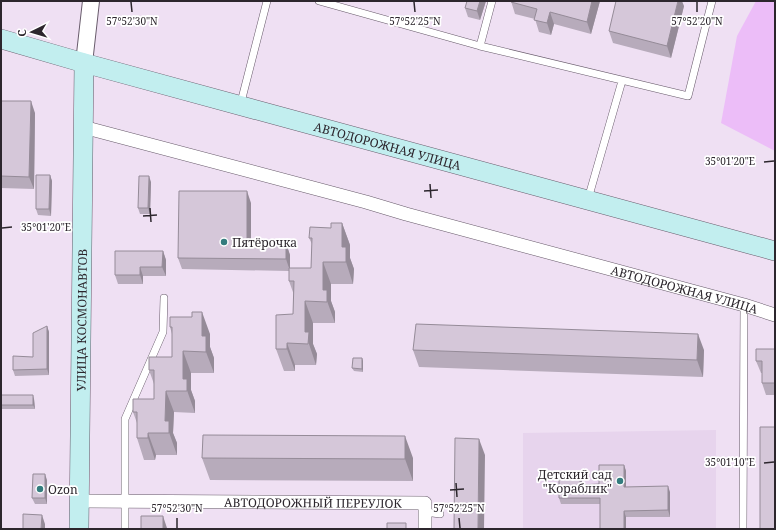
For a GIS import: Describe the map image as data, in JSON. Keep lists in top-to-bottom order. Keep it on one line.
{"streets":{"main road":["АВТОДОРОЖНАЯ УЛИЦА","УЛИЦА КОСМОНАВТОВ"],"street":["АВТОДОРОЖНЫЙ ПЕРЕУЛОК"]},"crossings":[["АВТОДОРОЖНАЯ УЛИЦА","УЛИЦА КОСМОНАВТОВ"],["УЛИЦА КОСМОНАВТОВ","АВТОДОРОЖНЫЙ ПЕРЕУЛОК"]],"places":["Пятёрочка","Детский сад \"Кораблик\"","Ozon"],"north":"left","coordinates":["57°52'30\"N","57°52'25\"N","57°52'20\"N","35°01'20\"E","35°01'10\"E"]}
